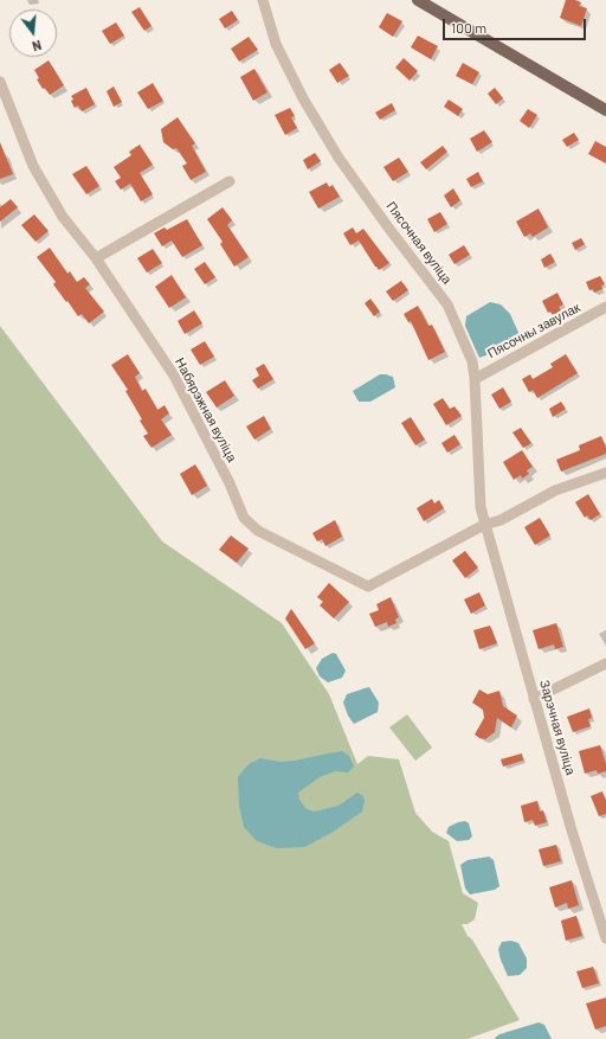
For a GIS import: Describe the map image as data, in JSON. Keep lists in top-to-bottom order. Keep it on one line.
{"streets":{"street":["Пясочная вуліца","Пясочны завулак","Набярэжная вуліца","Зарэчная вуліца"]},"crossings":[["Пясочная вуліца","Пясочны завулак"],["Пясочная вуліца","Набярэжная вуліца"],["Пясочная вуліца","Зарэчная вуліца"],["Набярэжная вуліца","Зарэчная вуліца"]],"scale_bar":"100 m","north":"bottom"}
